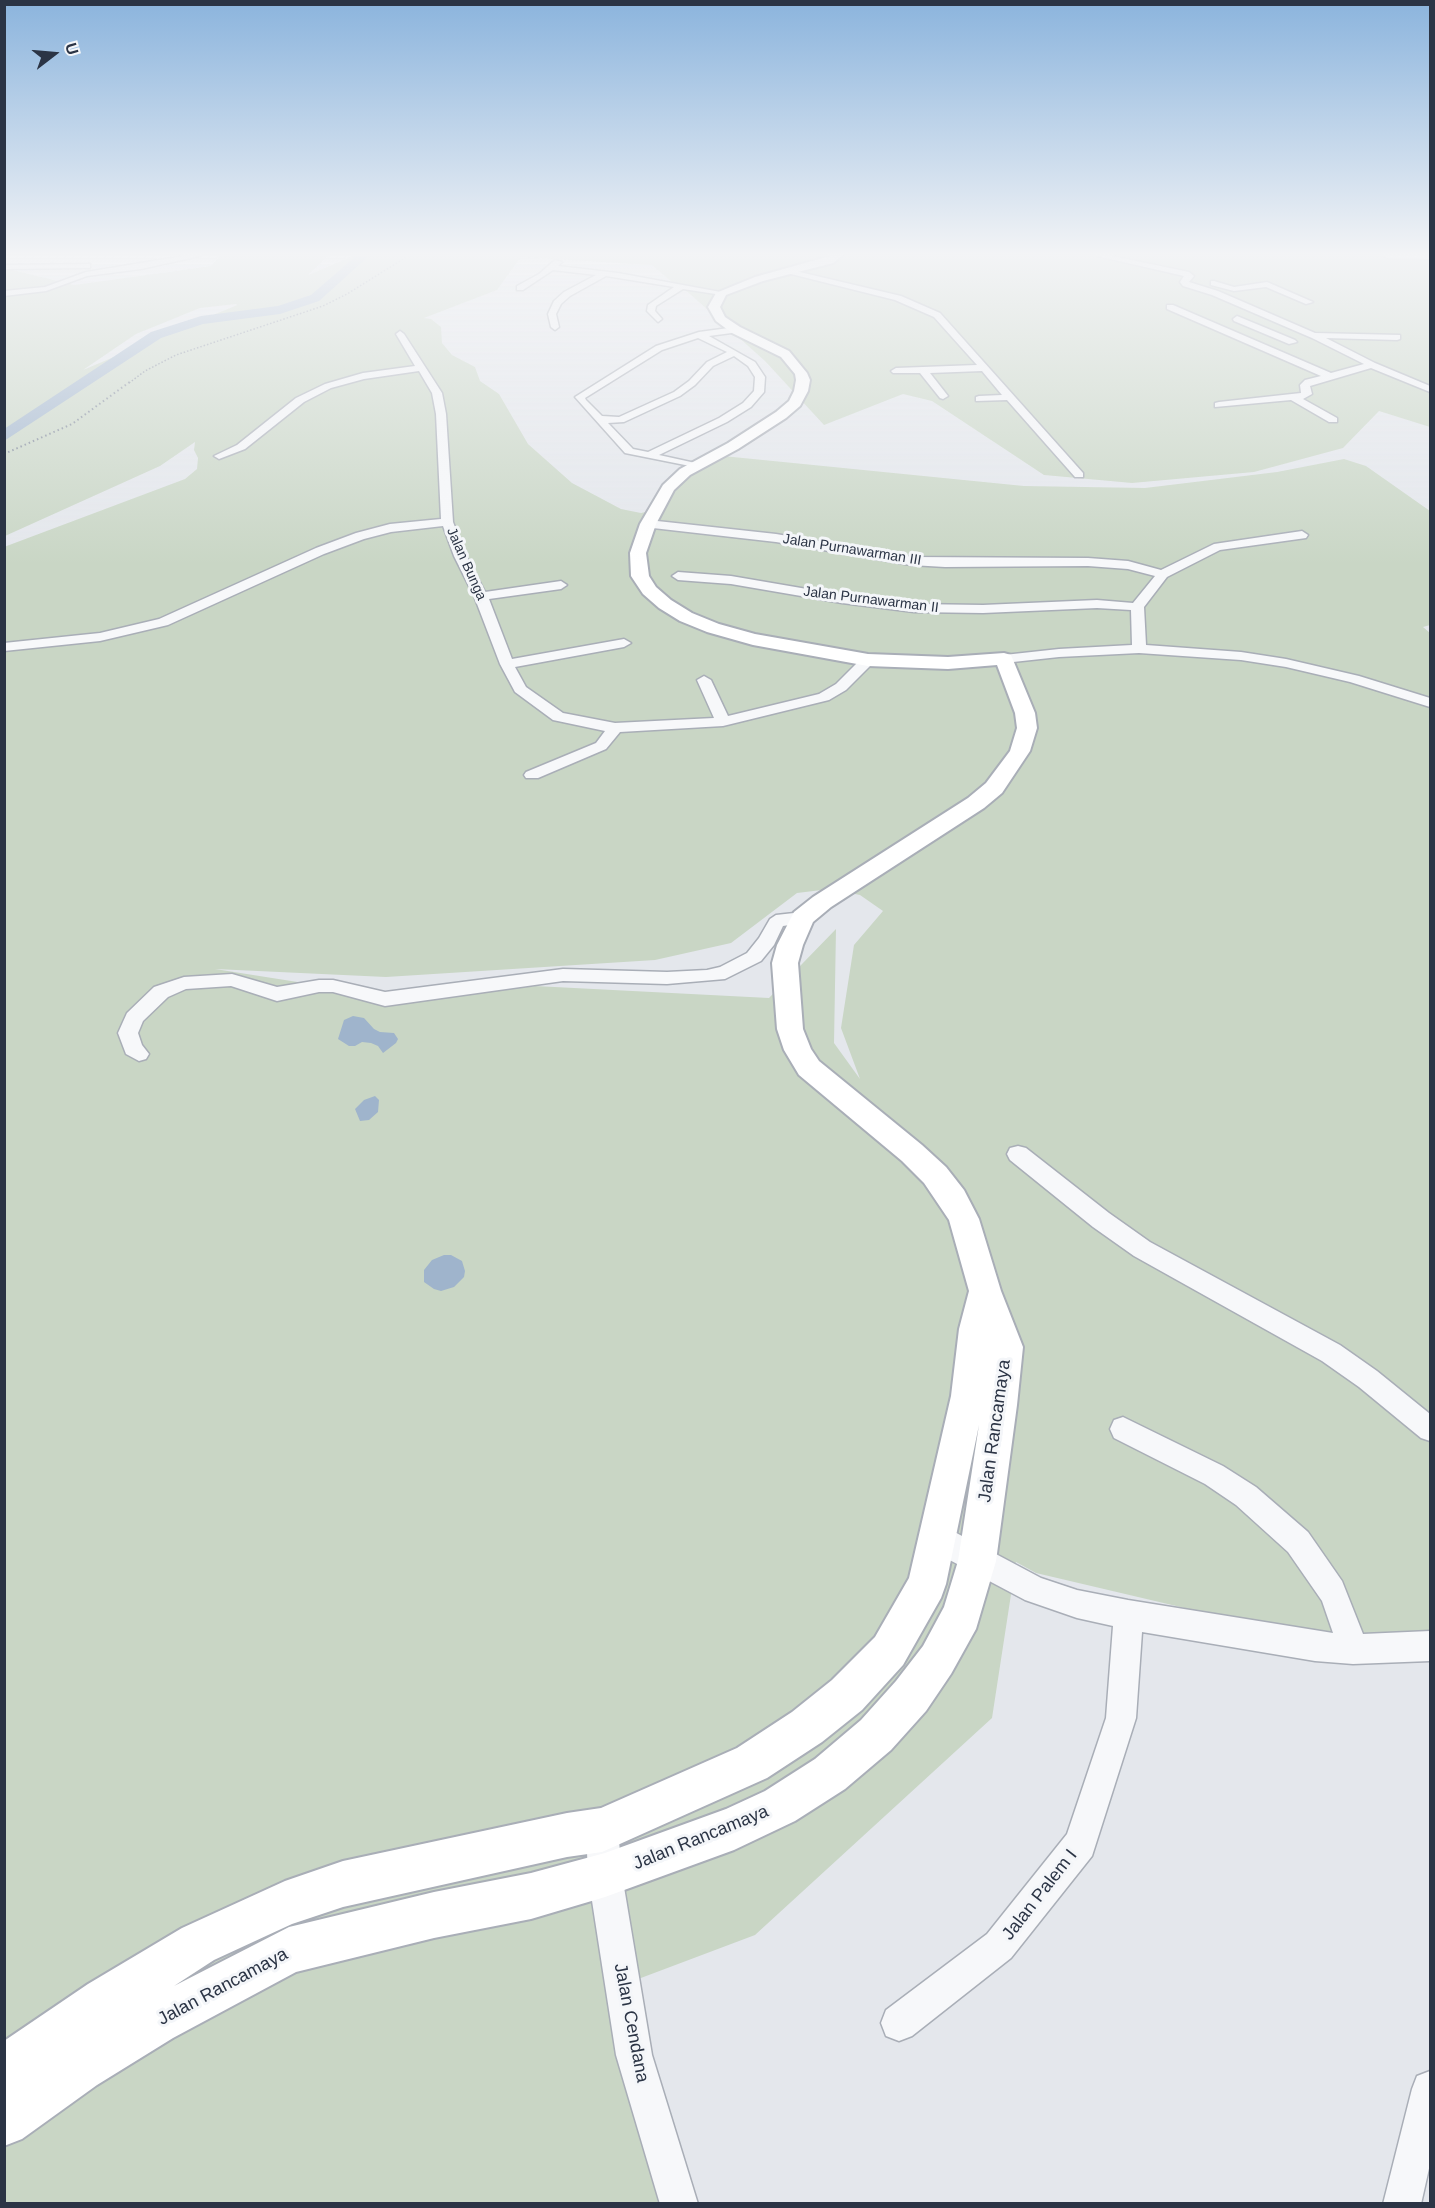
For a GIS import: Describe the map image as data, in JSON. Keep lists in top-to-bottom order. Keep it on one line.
{"streets":{"street":["Jalan Purnawarman III","Jalan Bunga","Jalan Purnawarman II","Jalan Rancamaya","Jalan Palem I","Jalan Cendana"]},"crossings":[["Jalan Rancamaya","Jalan Cendana"]],"north":"right"}
